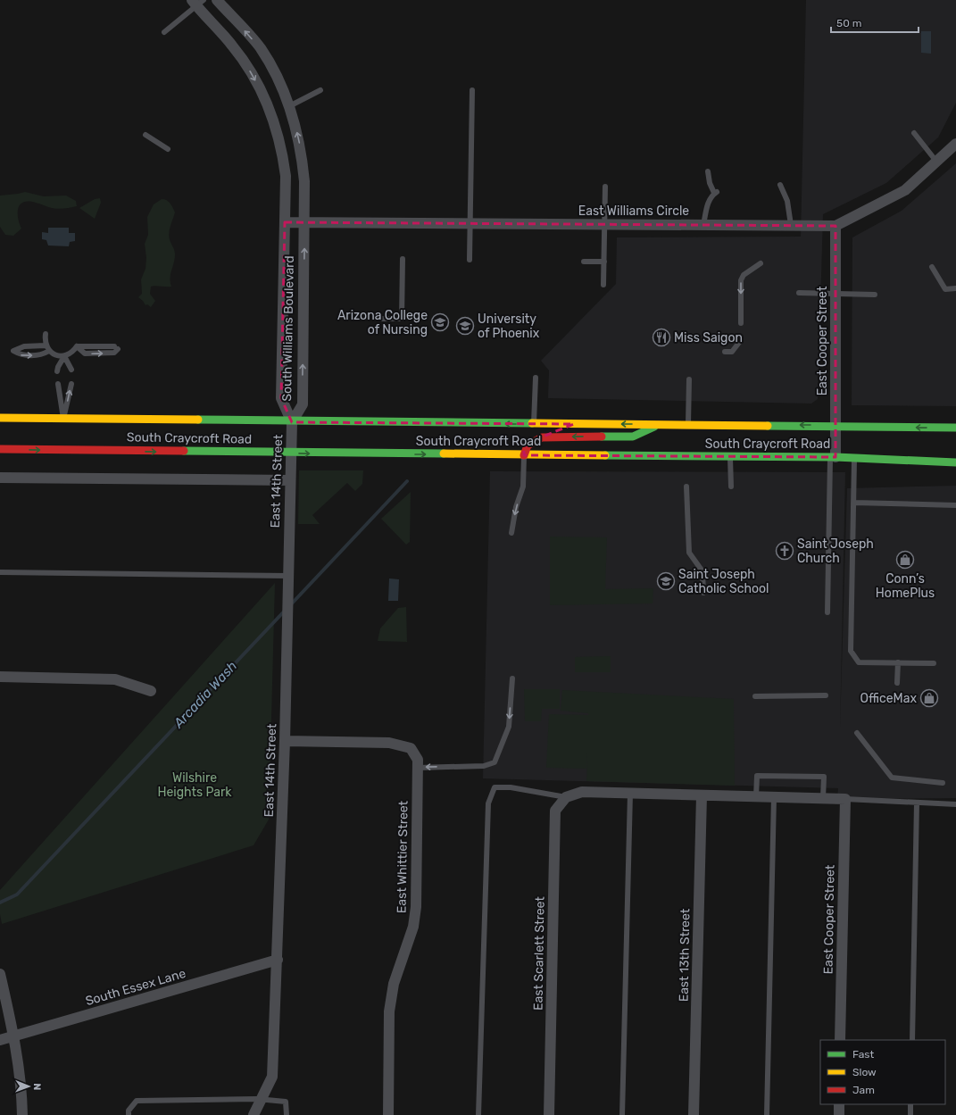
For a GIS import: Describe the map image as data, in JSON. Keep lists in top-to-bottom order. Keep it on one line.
{"streets":{"main road":["South Craycroft Road"],"street":["East Williams Circle","South Williams Boulevard","East Cooper Street","East 14th Street","East Whittier Street","East Scarlett Street","East 13th Street","South Essex Lane"]},"crossings":[["East Williams Circle","South Williams Boulevard"],["East Williams Circle","East Cooper Street"],["South Williams Boulevard","South Craycroft Road"],["South Williams Boulevard","East 14th Street"],["East Cooper Street","South Craycroft Road"],["South Craycroft Road","East 14th Street"],["East 14th Street","East Whittier Street"],["East 14th Street","South Essex Lane"]],"water":["Arcadia Wash"],"parks":["Wilshire Heights Park"],"places":{"school or university":["Arizona College of Nursing","University of Phoenix","Saint Joseph Catholic School"],"restaurant":["Miss Saigon"],"church":["Saint Joseph Church"],"shop":["Conn’s HomePlus","OfficeMax"]},"legend":["Fast","Slow","Jam"],"scale_bar":"50 m","north":"right"}
